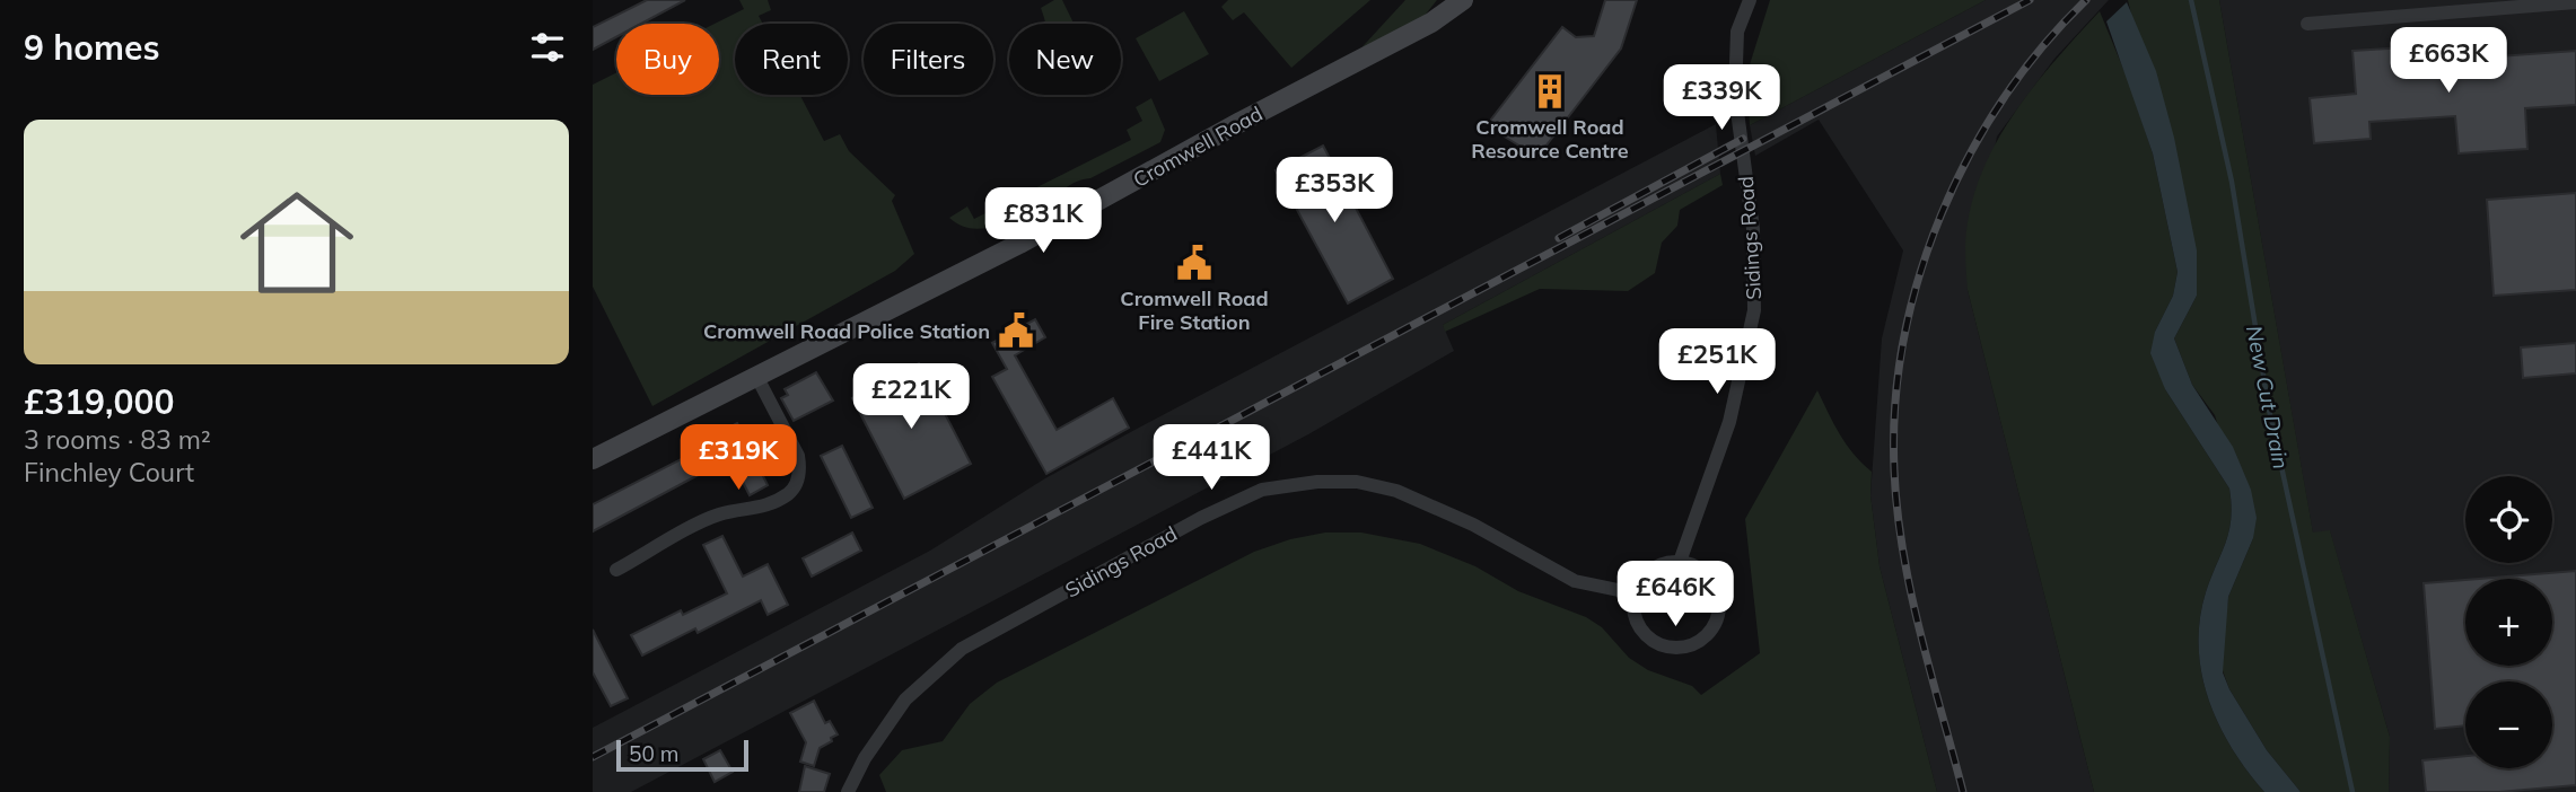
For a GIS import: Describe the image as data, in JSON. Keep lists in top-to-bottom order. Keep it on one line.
{"streets":{"street":["Cromwell Road","Sidings Road"]},"water":["New Cut Drain"],"places":{"building":["Cromwell Road Resource Centre"],"public building":["Cromwell Road Fire Station","Cromwell Road Police Station"]},"scale_bar":"50 m","page":{"heading":"9 homes","chip":["Buy","Rent","Filters","New"],"price":["£663K","£339K","£353K","£831K","£251K","£221K","£319K","£441K","£646K"],"list":[{"name":"£319,000","note":"3 rooms · 83 m² · Finchley Court"}],"map_buttons":["+","−"],"scale":"50 m"}}
